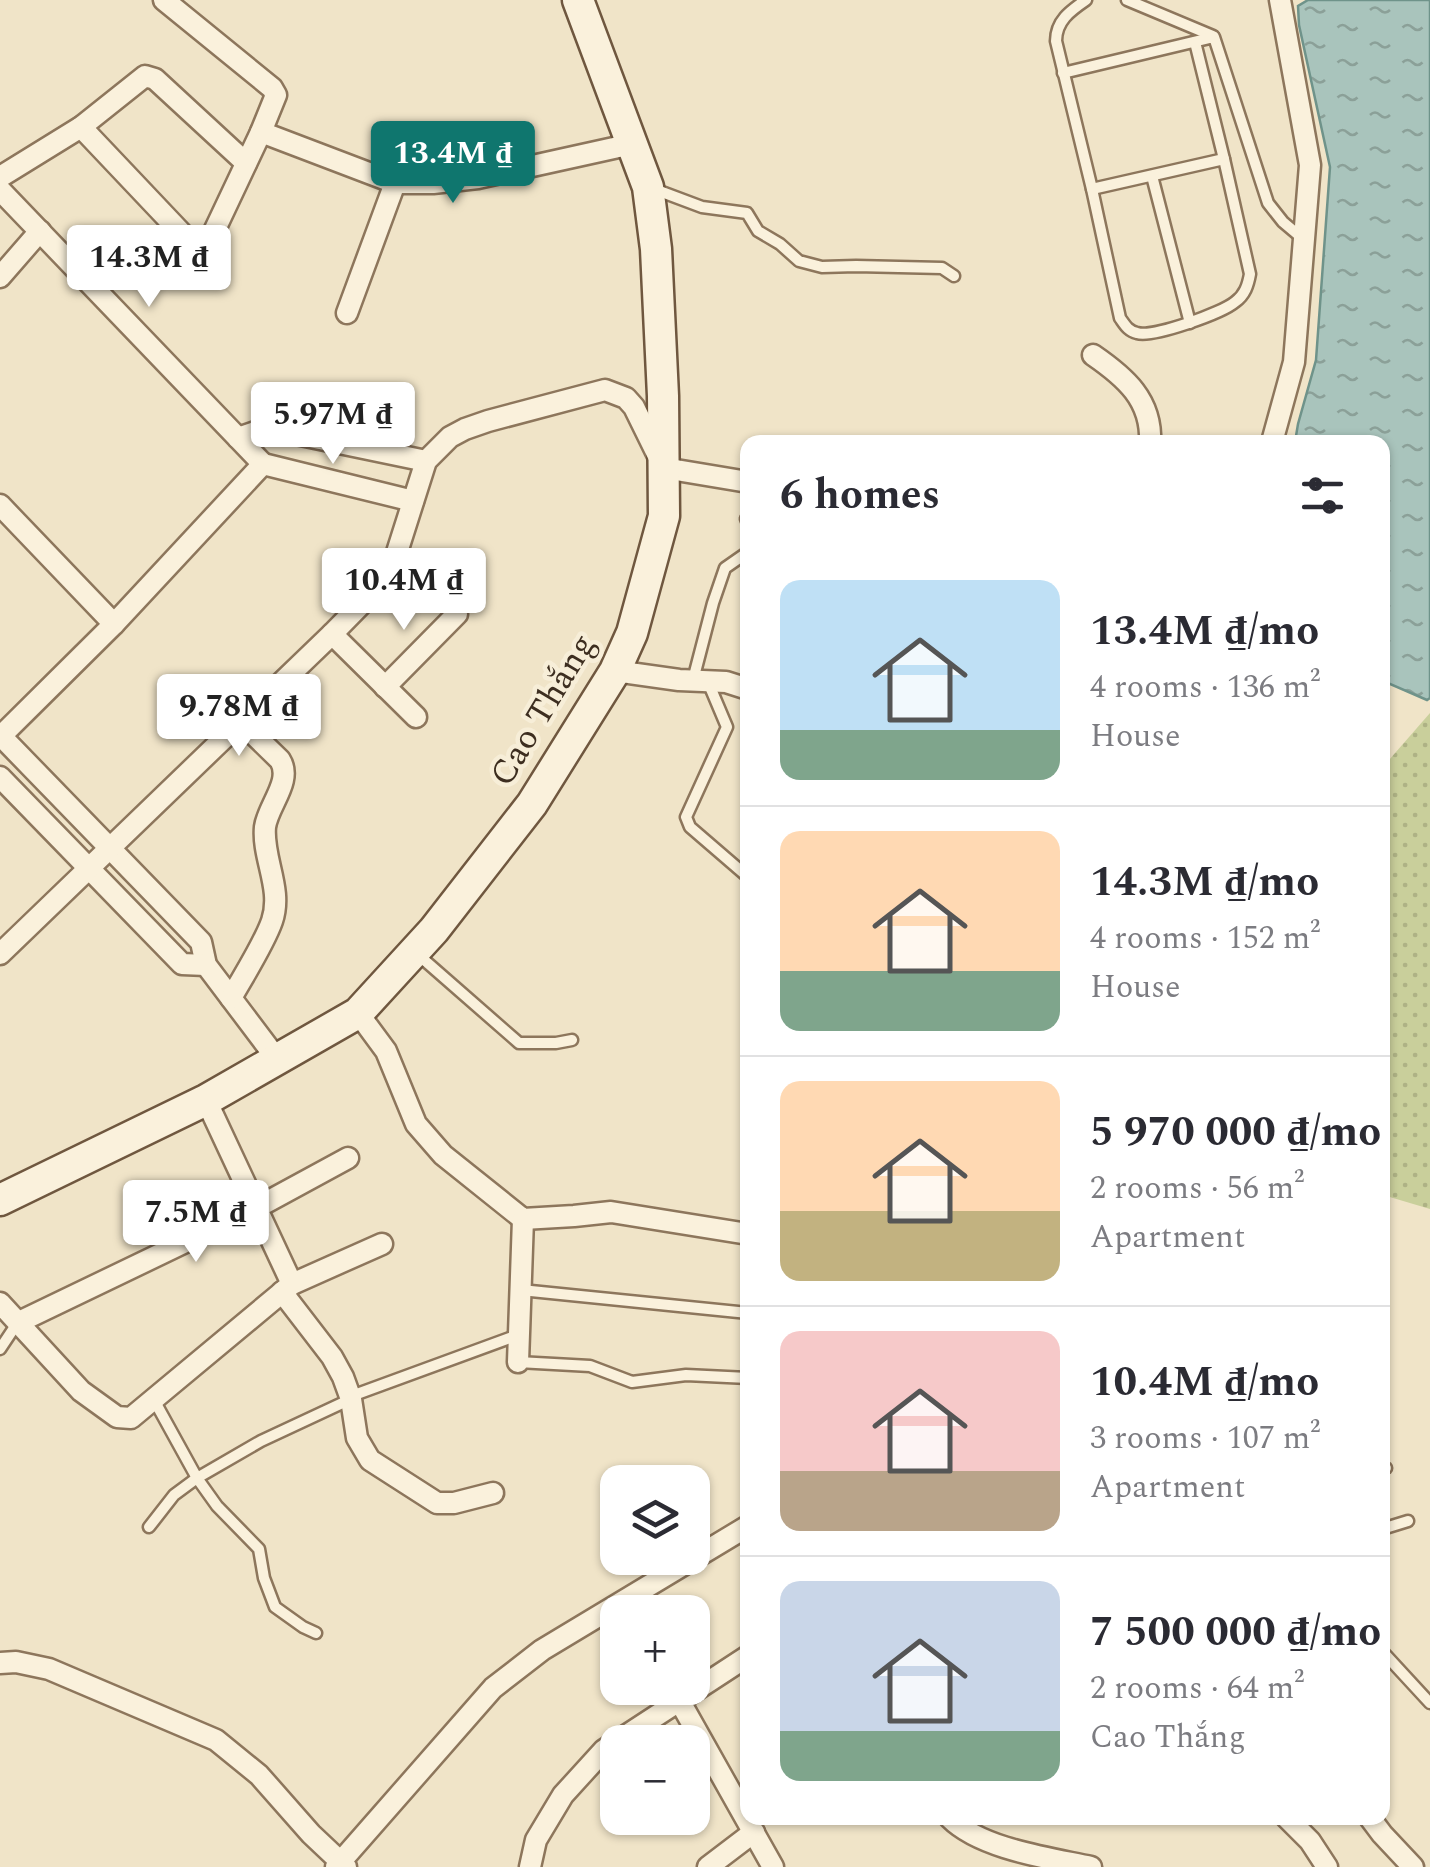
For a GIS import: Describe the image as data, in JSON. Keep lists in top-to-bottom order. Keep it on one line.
{"streets":{"main road":["Cao Thắng"]},"page":{"price":["13.4M ₫","14.3M ₫","5.97M ₫","10.4M ₫","9.78M ₫","7.5M ₫"],"heading":"6 homes","list":[{"name":"13.4M ₫/mo","note":"4 rooms · 136 m² · House"},{"name":"14.3M ₫/mo","note":"4 rooms · 152 m² · House"},{"name":"5 970 000 ₫/mo","note":"2 rooms · 56 m² · Apartment"},{"name":"10.4M ₫/mo","note":"3 rooms · 107 m² · Apartment"},{"name":"7 500 000 ₫/mo","note":"2 rooms · 64 m² · Cao Thắng"}],"map_buttons":["+","−"]}}
